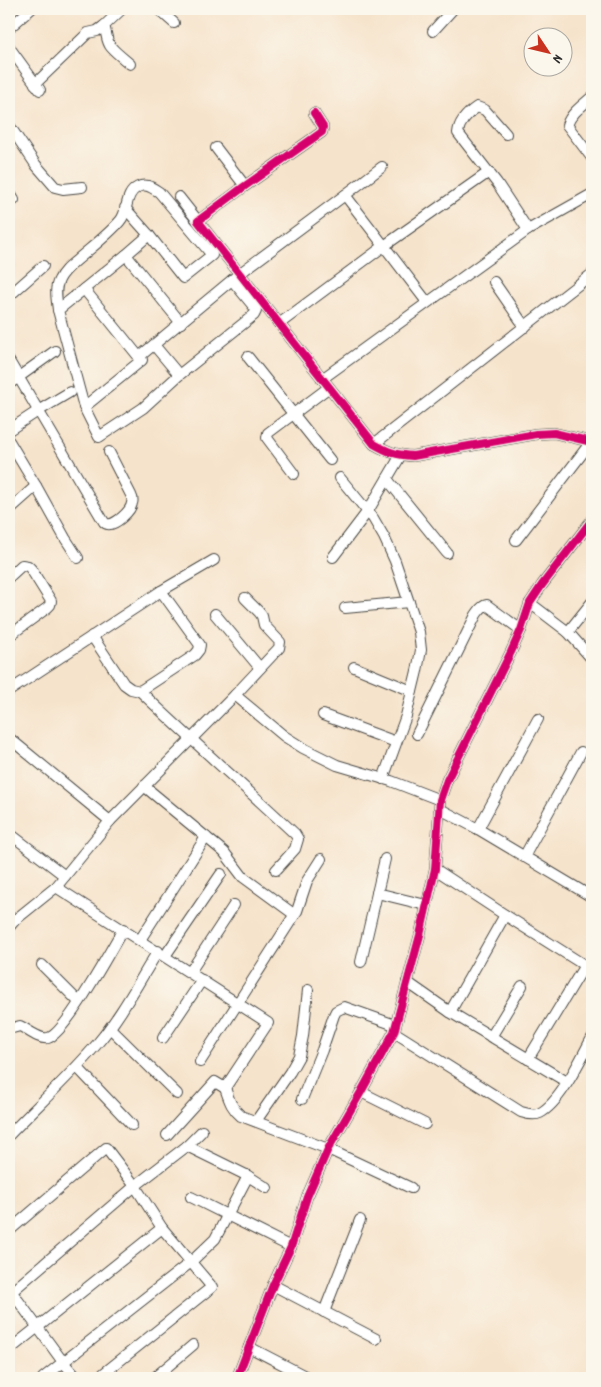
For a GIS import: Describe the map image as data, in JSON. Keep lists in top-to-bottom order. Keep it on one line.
{"north":"bottom right"}
